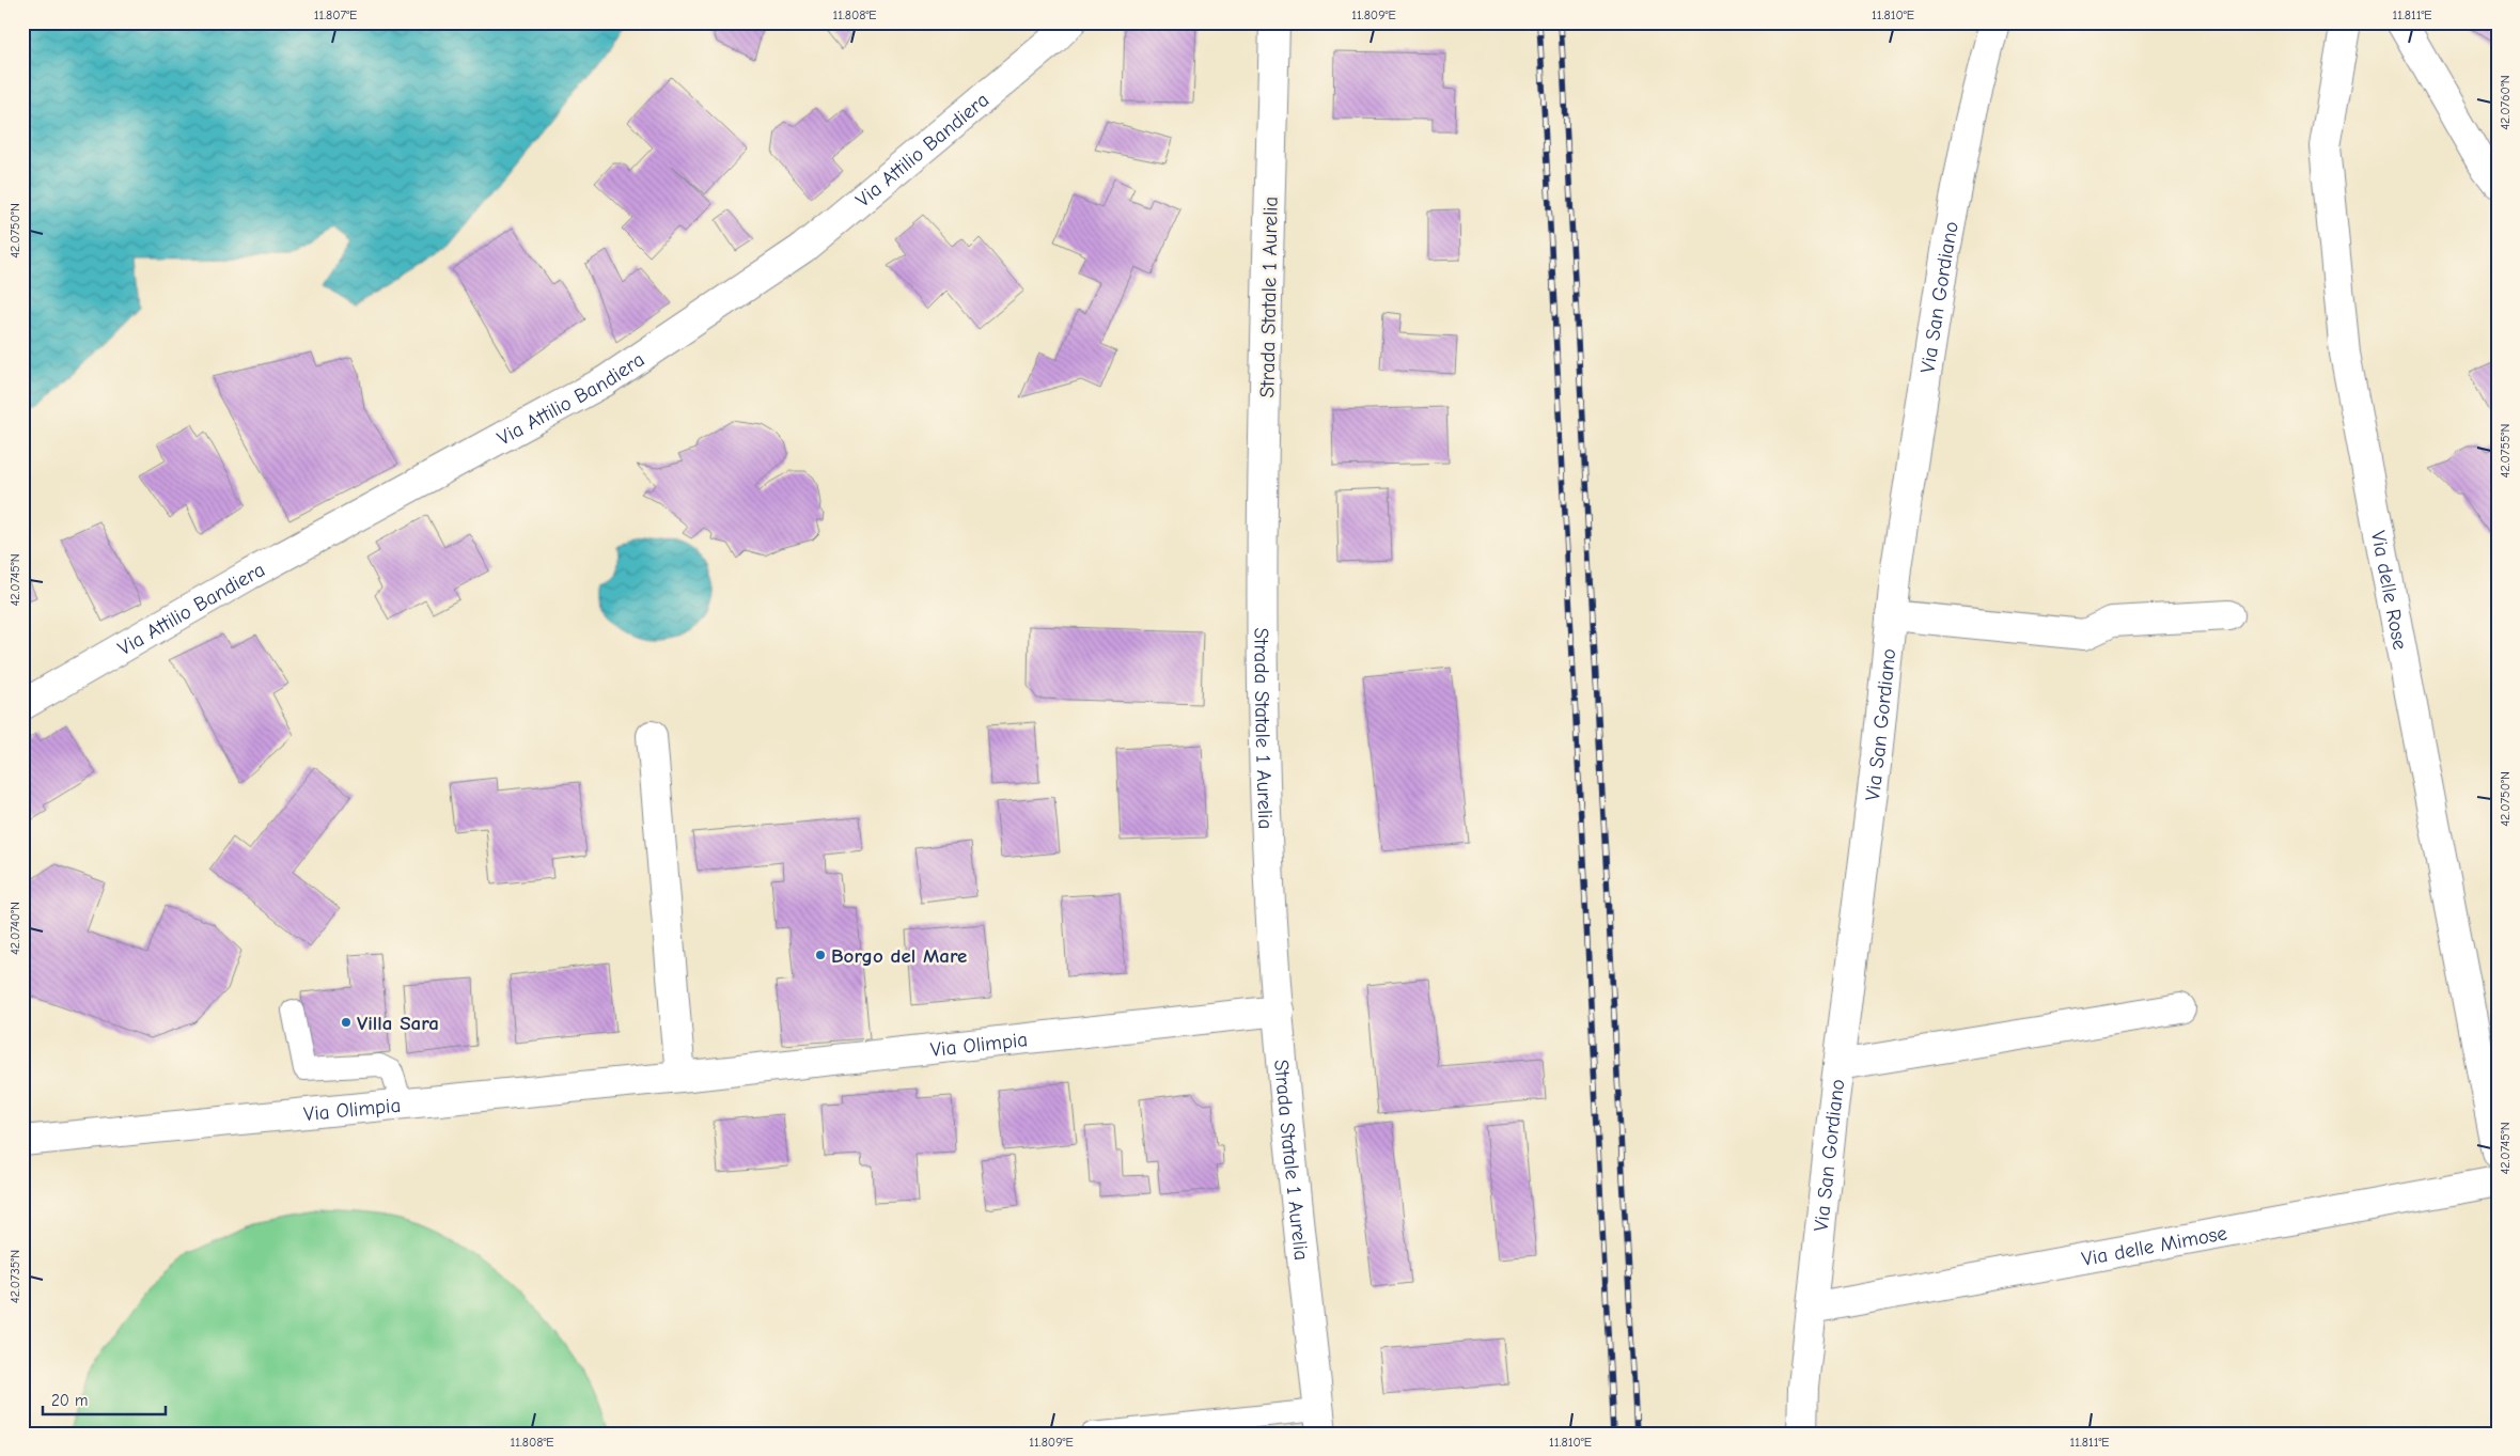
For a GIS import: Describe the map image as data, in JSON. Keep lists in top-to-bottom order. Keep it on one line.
{"streets":{"street":["Via Attilio Bandiera","Strada Statale 1 Aurelia","Via San Gordiano","Via delle Rose","Via Olimpia","Via delle Mimose"]},"crossings":[["Strada Statale 1 Aurelia","Via Olimpia"],["Via San Gordiano","Via delle Mimose"]],"places":["Borgo del Mare","Villa Sara"],"scale_bar":"20 m","coordinates":["11.807°E","11.808°E","11.809°E","11.810°E","11.811°E","42.0760°N","42.0750°N","42.0755°N","42.0745°N","42.0740°N","42.0735°N"]}
